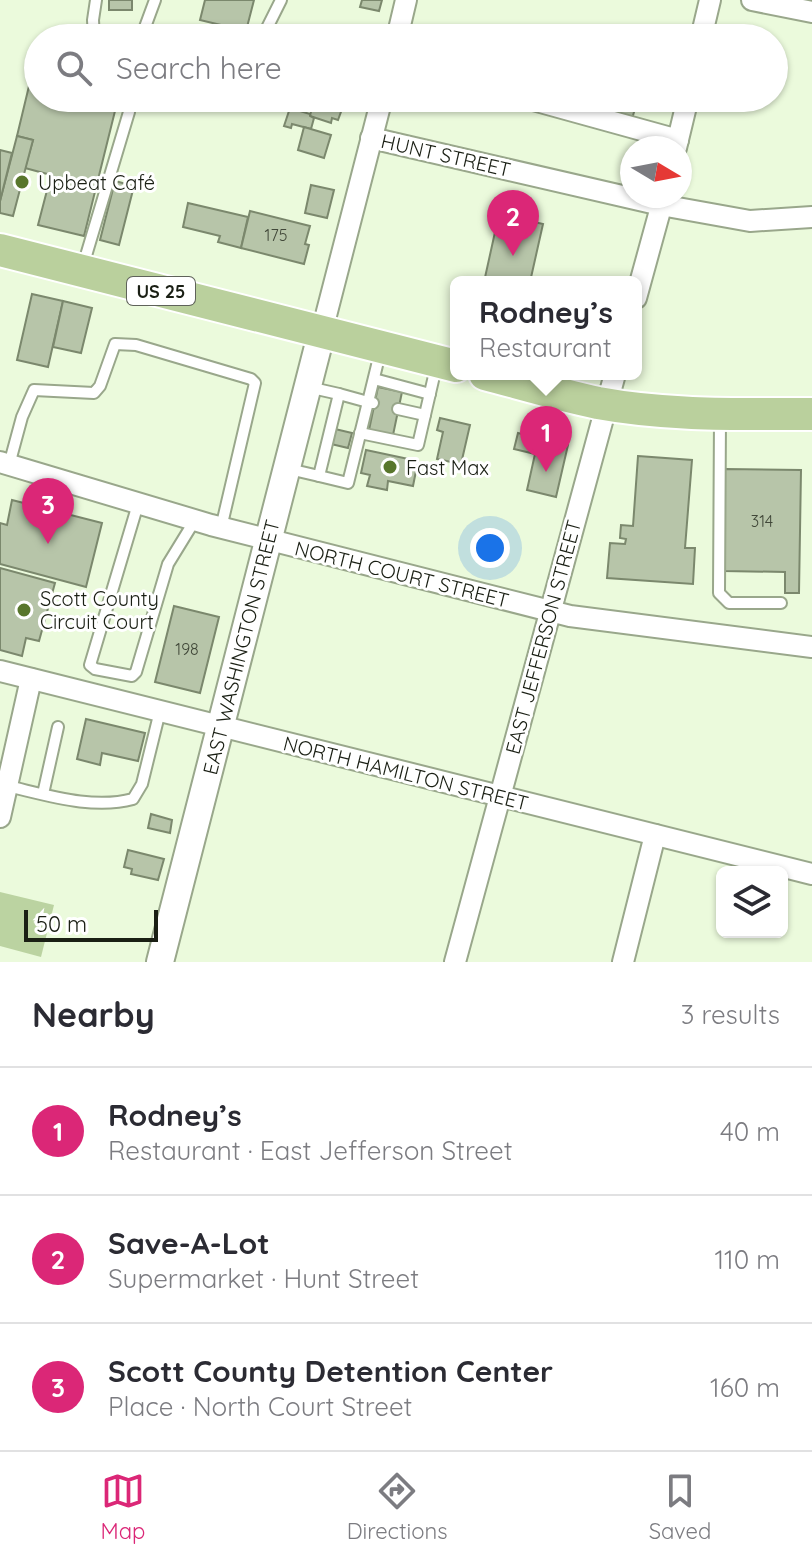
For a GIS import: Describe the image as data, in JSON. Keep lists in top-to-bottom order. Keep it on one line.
{"streets":{"main road":["US 25"],"street":["HUNT STREET","NORTH COURT STREET","EAST JEFFERSON STREET","EAST WASHINGTON STREET","NORTH HAMILTON STREET"]},"crossings":[["US 25","EAST WASHINGTON STREET"],["NORTH COURT STREET","EAST JEFFERSON STREET"],["NORTH COURT STREET","EAST WASHINGTON STREET"],["EAST JEFFERSON STREET","NORTH HAMILTON STREET"],["EAST WASHINGTON STREET","NORTH HAMILTON STREET"]],"places":["Upbeat Café","Fast Max","Scott County Circuit Court"],"house_numbers":["175","314","198"],"scale_bar":"50 m","north":"right","page":{"search":"Search here","pins":["2","1","3"],"popup":["Rodney’s","Restaurant"],"scale":"50 m","heading":["Nearby","3 results"],"list":[{"mark":"1","name":"Rodney’s","note":"Restaurant · East Jefferson Street","value":"40 m"},{"mark":"2","name":"Save-A-Lot","note":"Supermarket · Hunt Street","value":"110 m"},{"mark":"3","name":"Scott County Detention Center","note":"Place · North Court Street","value":"160 m"}],"nav":["Map","Directions","Saved"]}}
